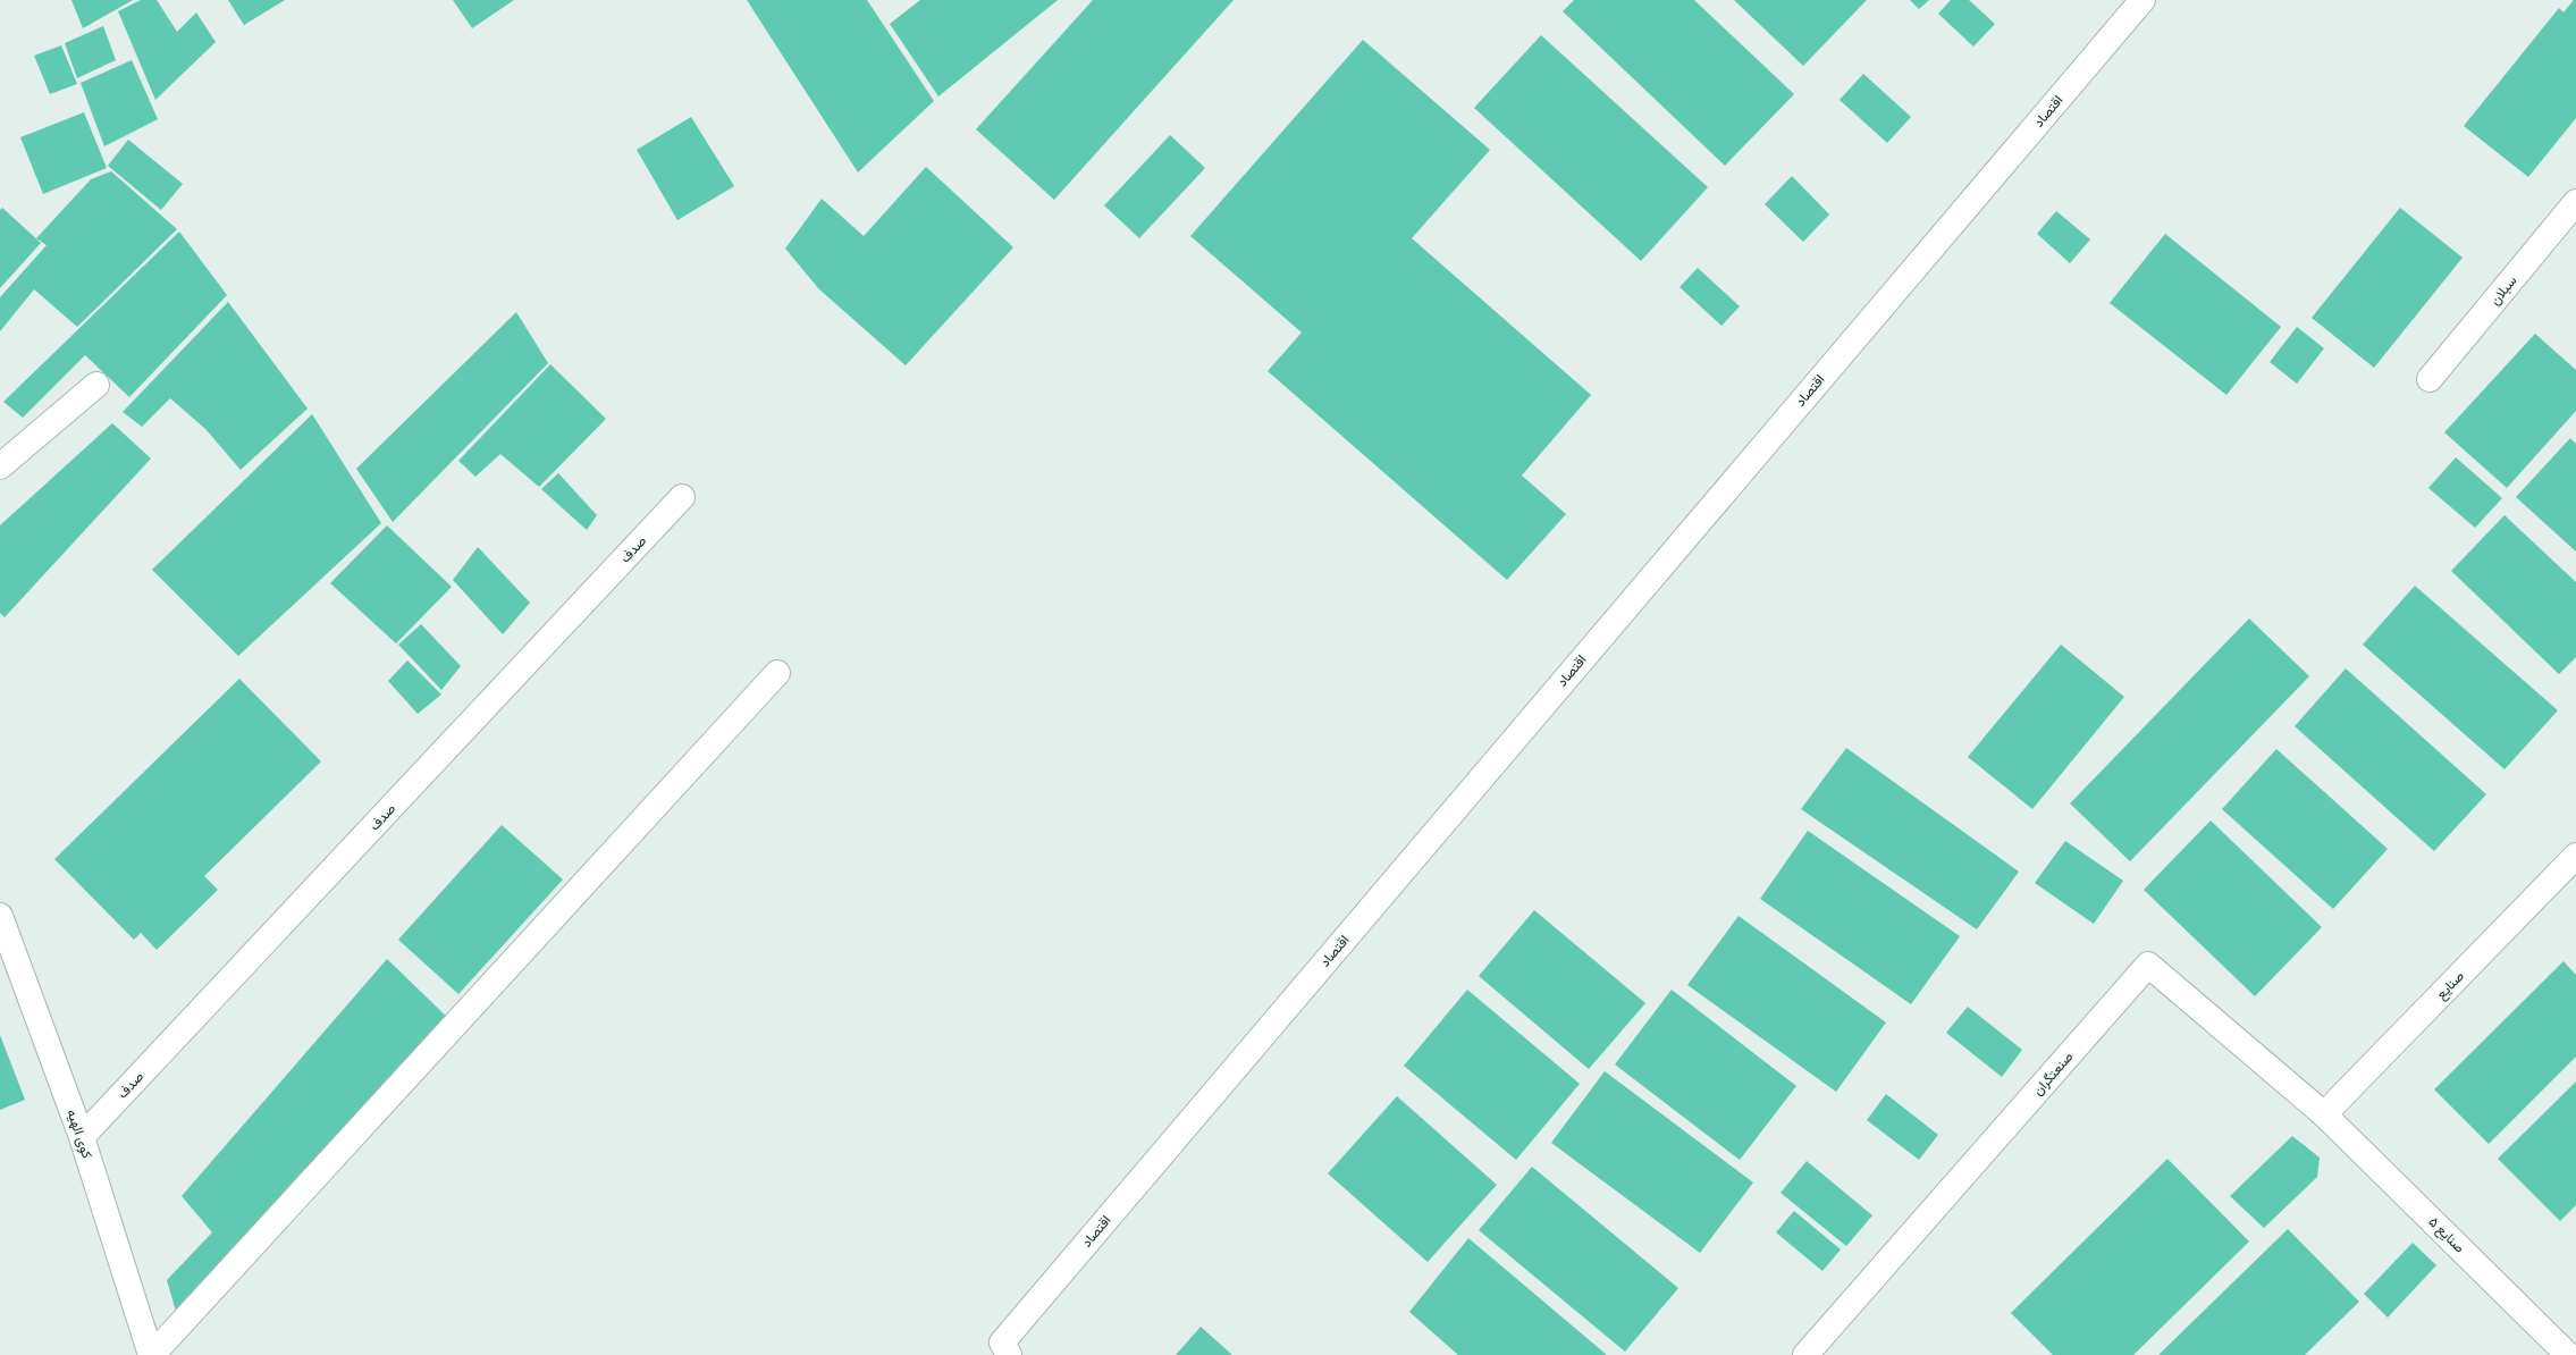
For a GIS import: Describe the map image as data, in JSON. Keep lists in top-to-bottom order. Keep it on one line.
{"streets":{"street":["اقتصاد","سبلان","صدف","صنایع","صنعتگران","کوی الهیه","صنایع ۵"]},"crossings":[["صدف","کوی الهیه"],["صنایع","صنعتگران"],["صنایع","صنایع ۵"],["صنعتگران","صنایع ۵"]]}
